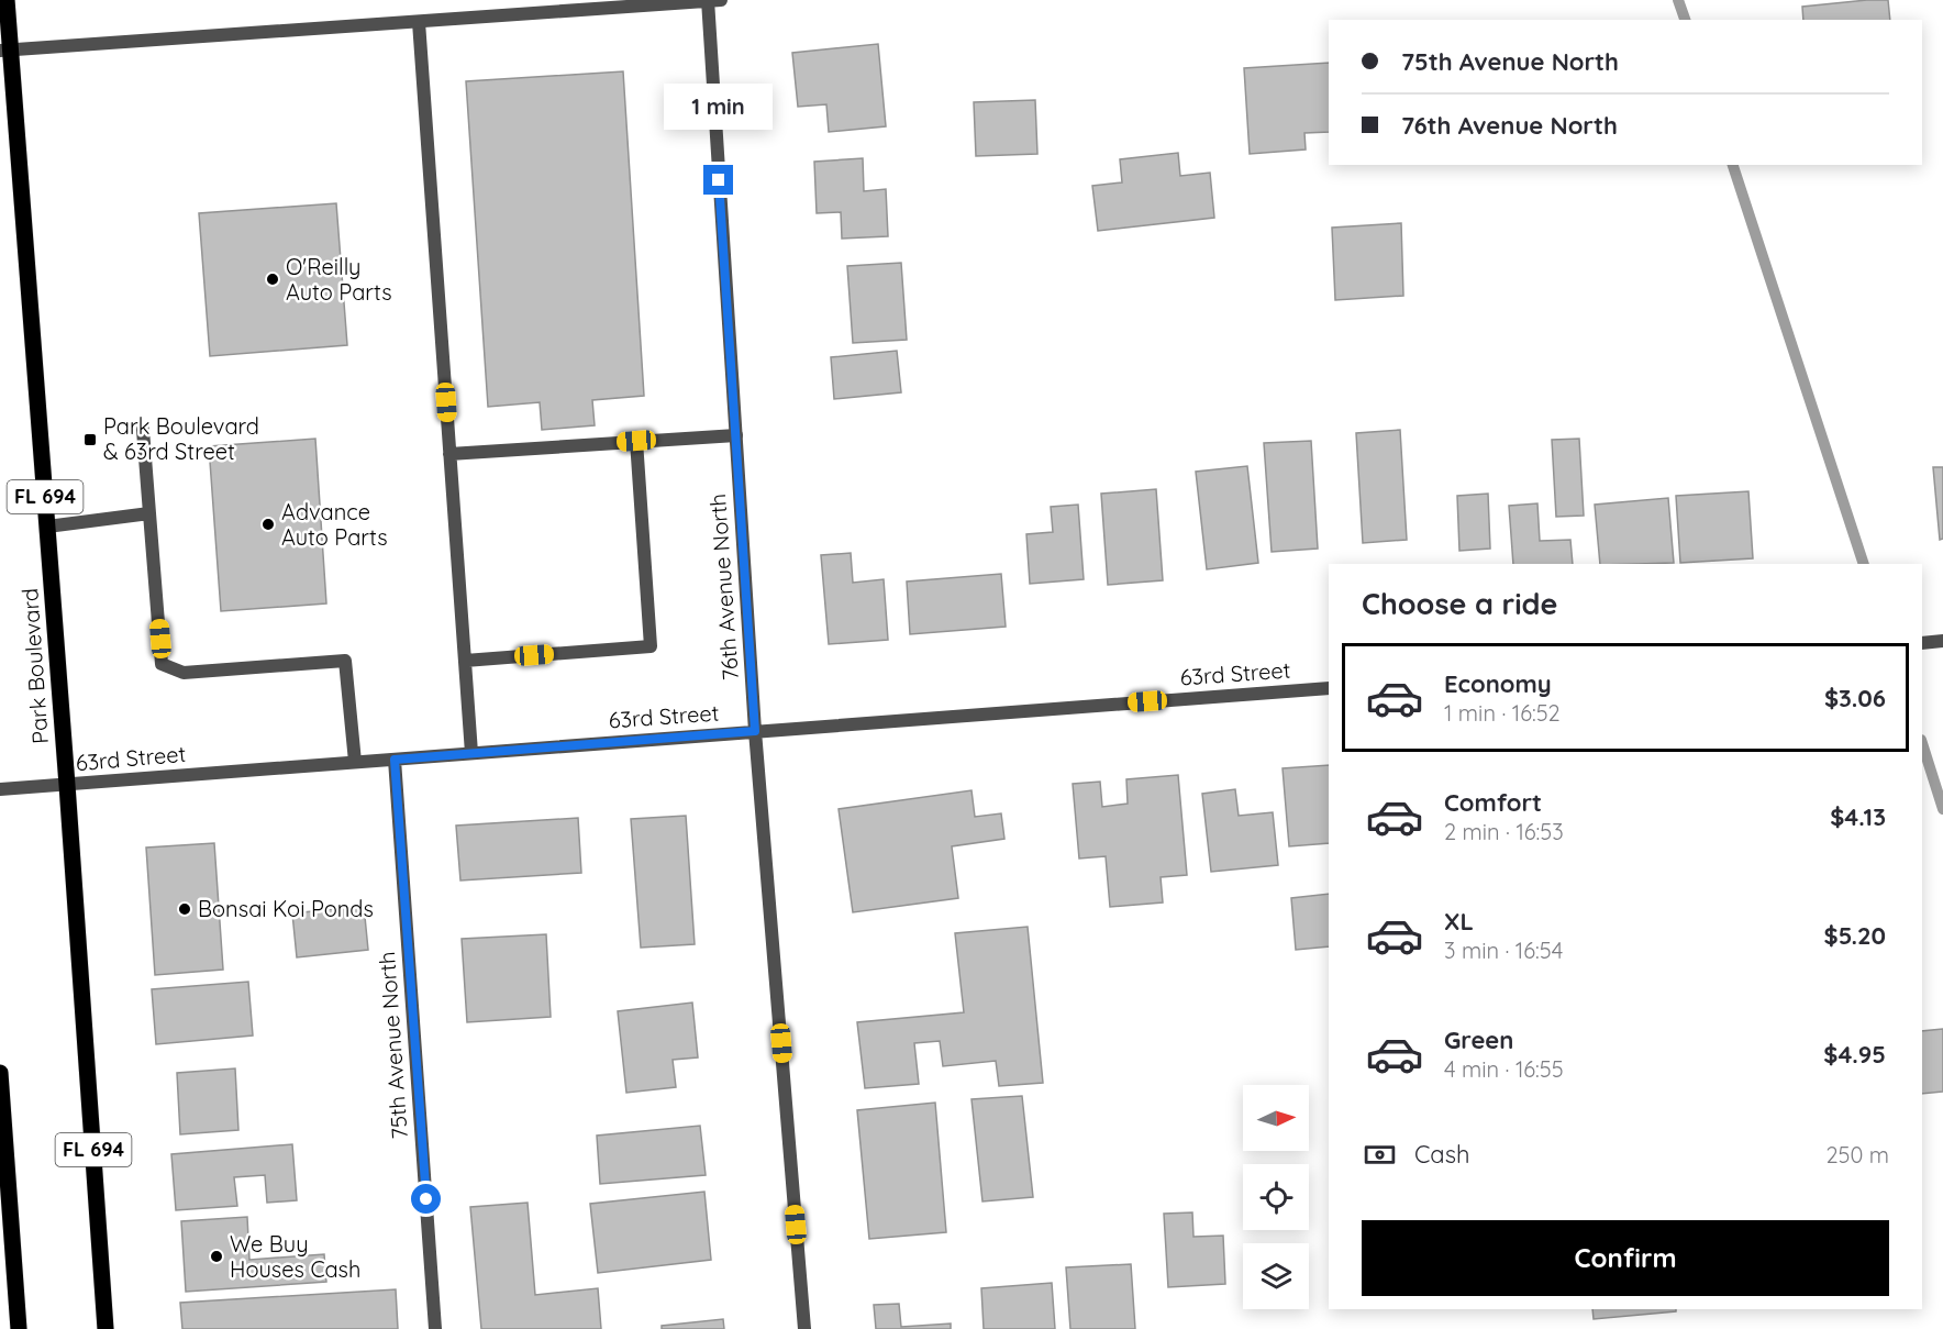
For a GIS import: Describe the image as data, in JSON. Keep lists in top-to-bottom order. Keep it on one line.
{"streets":{"main road":["FL 694","Park Boulevard"],"street":["76th Avenue North","63rd Street","75th Avenue North"]},"crossings":[["76th Avenue North","63rd Street"],["Park Boulevard","63rd Street"],["63rd Street","75th Avenue North"]],"places":{"other":["O'Reilly Auto Parts","Advance Auto Parts","Bonsai Koi Ponds","We Buy Houses Cash"],"transit":["Park Boulevard & 63rd Street"]},"north":"right","page":{"banner":["75th Avenue North","76th Avenue North"],"bubble":"1 min","heading":"Choose a ride","list":[{"name":"Economy","note":"1 min · 16:52","value":"$3.06"},{"name":"Comfort","note":"2 min · 16:53","value":"$4.13"},{"name":"XL","note":"3 min · 16:54","value":"$5.20"},{"name":"Green","note":"4 min · 16:55","value":"$4.95"}],"pay":["Cash","250 m"],"buttons":"Confirm"}}
